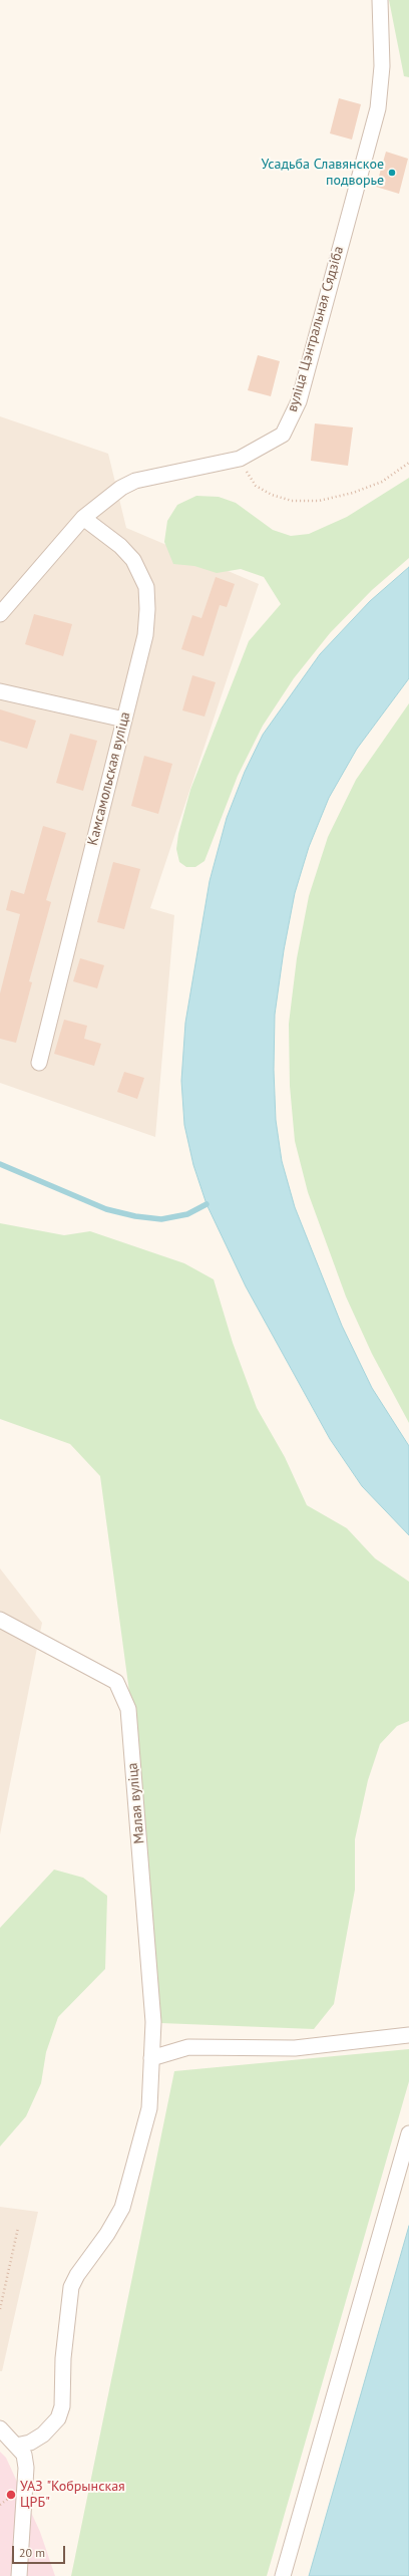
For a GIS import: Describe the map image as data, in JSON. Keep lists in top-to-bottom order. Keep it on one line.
{"streets":{"street":["вуліца Цэнтральная Сядзіба","Камсамольская вуліца","Малая вуліца"]},"crossings":[["вуліца Цэнтральная Сядзіба","Камсамольская вуліца"]],"places":["Усадьба Славянское подворье","УАЗ \"Кобрынская ЦРБ\""],"scale_bar":"20 m"}
